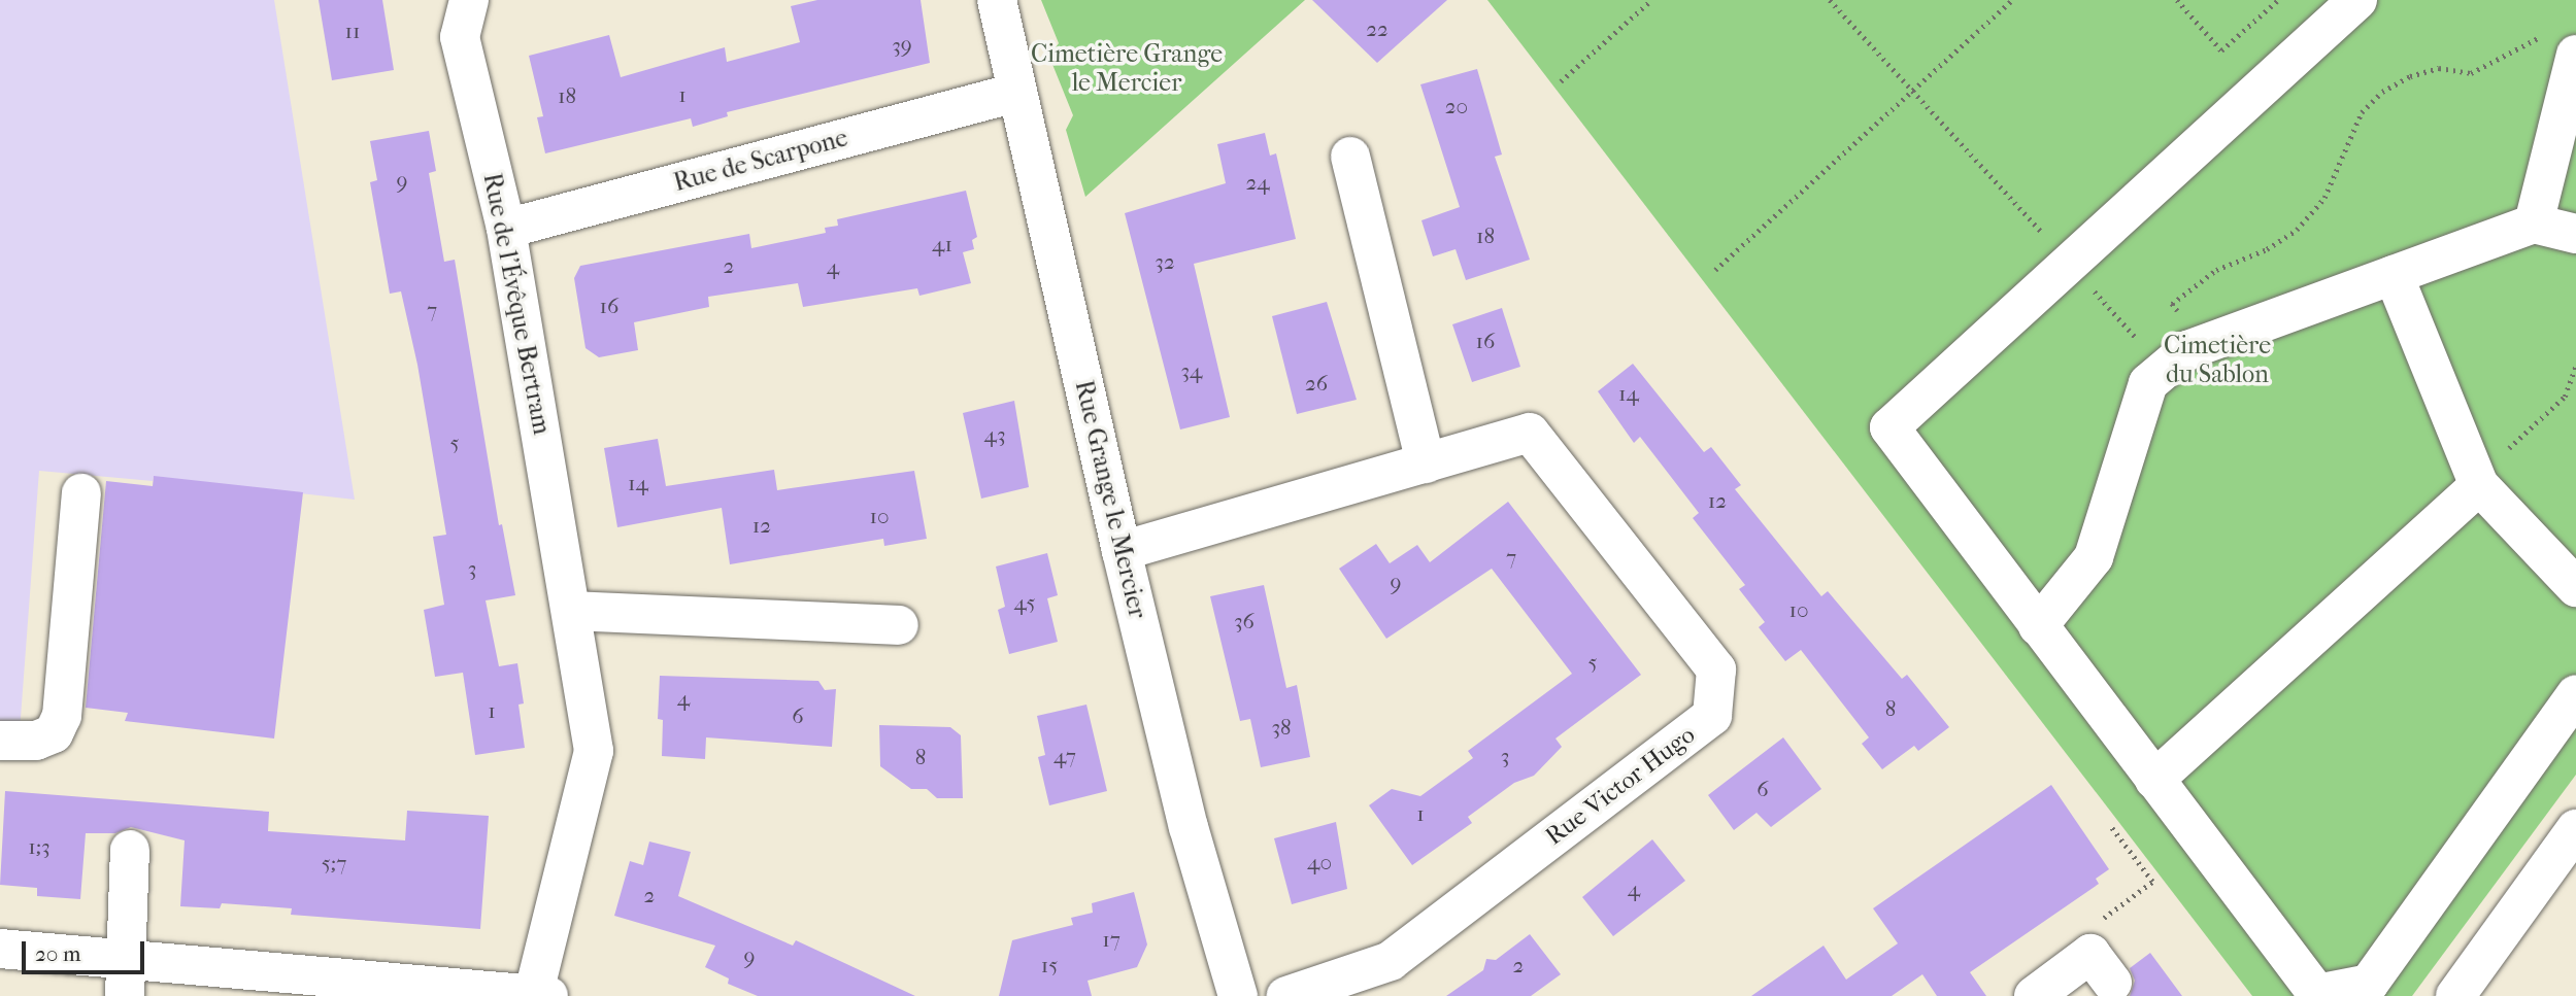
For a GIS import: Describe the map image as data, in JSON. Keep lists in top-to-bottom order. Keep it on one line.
{"streets":{"street":["Rue de Scarpone","Rue de l'Évêque Bertram","Rue Grange le Mercier","Rue Victor Hugo"]},"crossings":[["Rue de Scarpone","Rue de l'Évêque Bertram"],["Rue de Scarpone","Rue Grange le Mercier"],["Rue Grange le Mercier","Rue Victor Hugo"]],"parks":["Cimetière Grange le Mercier","Cimetière du Sablon"],"house_numbers":["22","11","39","1","18","20","9","24","18","41","32","2","4","16","7","16","34","26","14","43","5","14","12","10","12","7","3","9","45","10","36","5","4","8","1","6","38","47","3","8","6","1","1;3","40","5;7","4","2","17","9","15","2"],"scale_bar":"20 m"}
